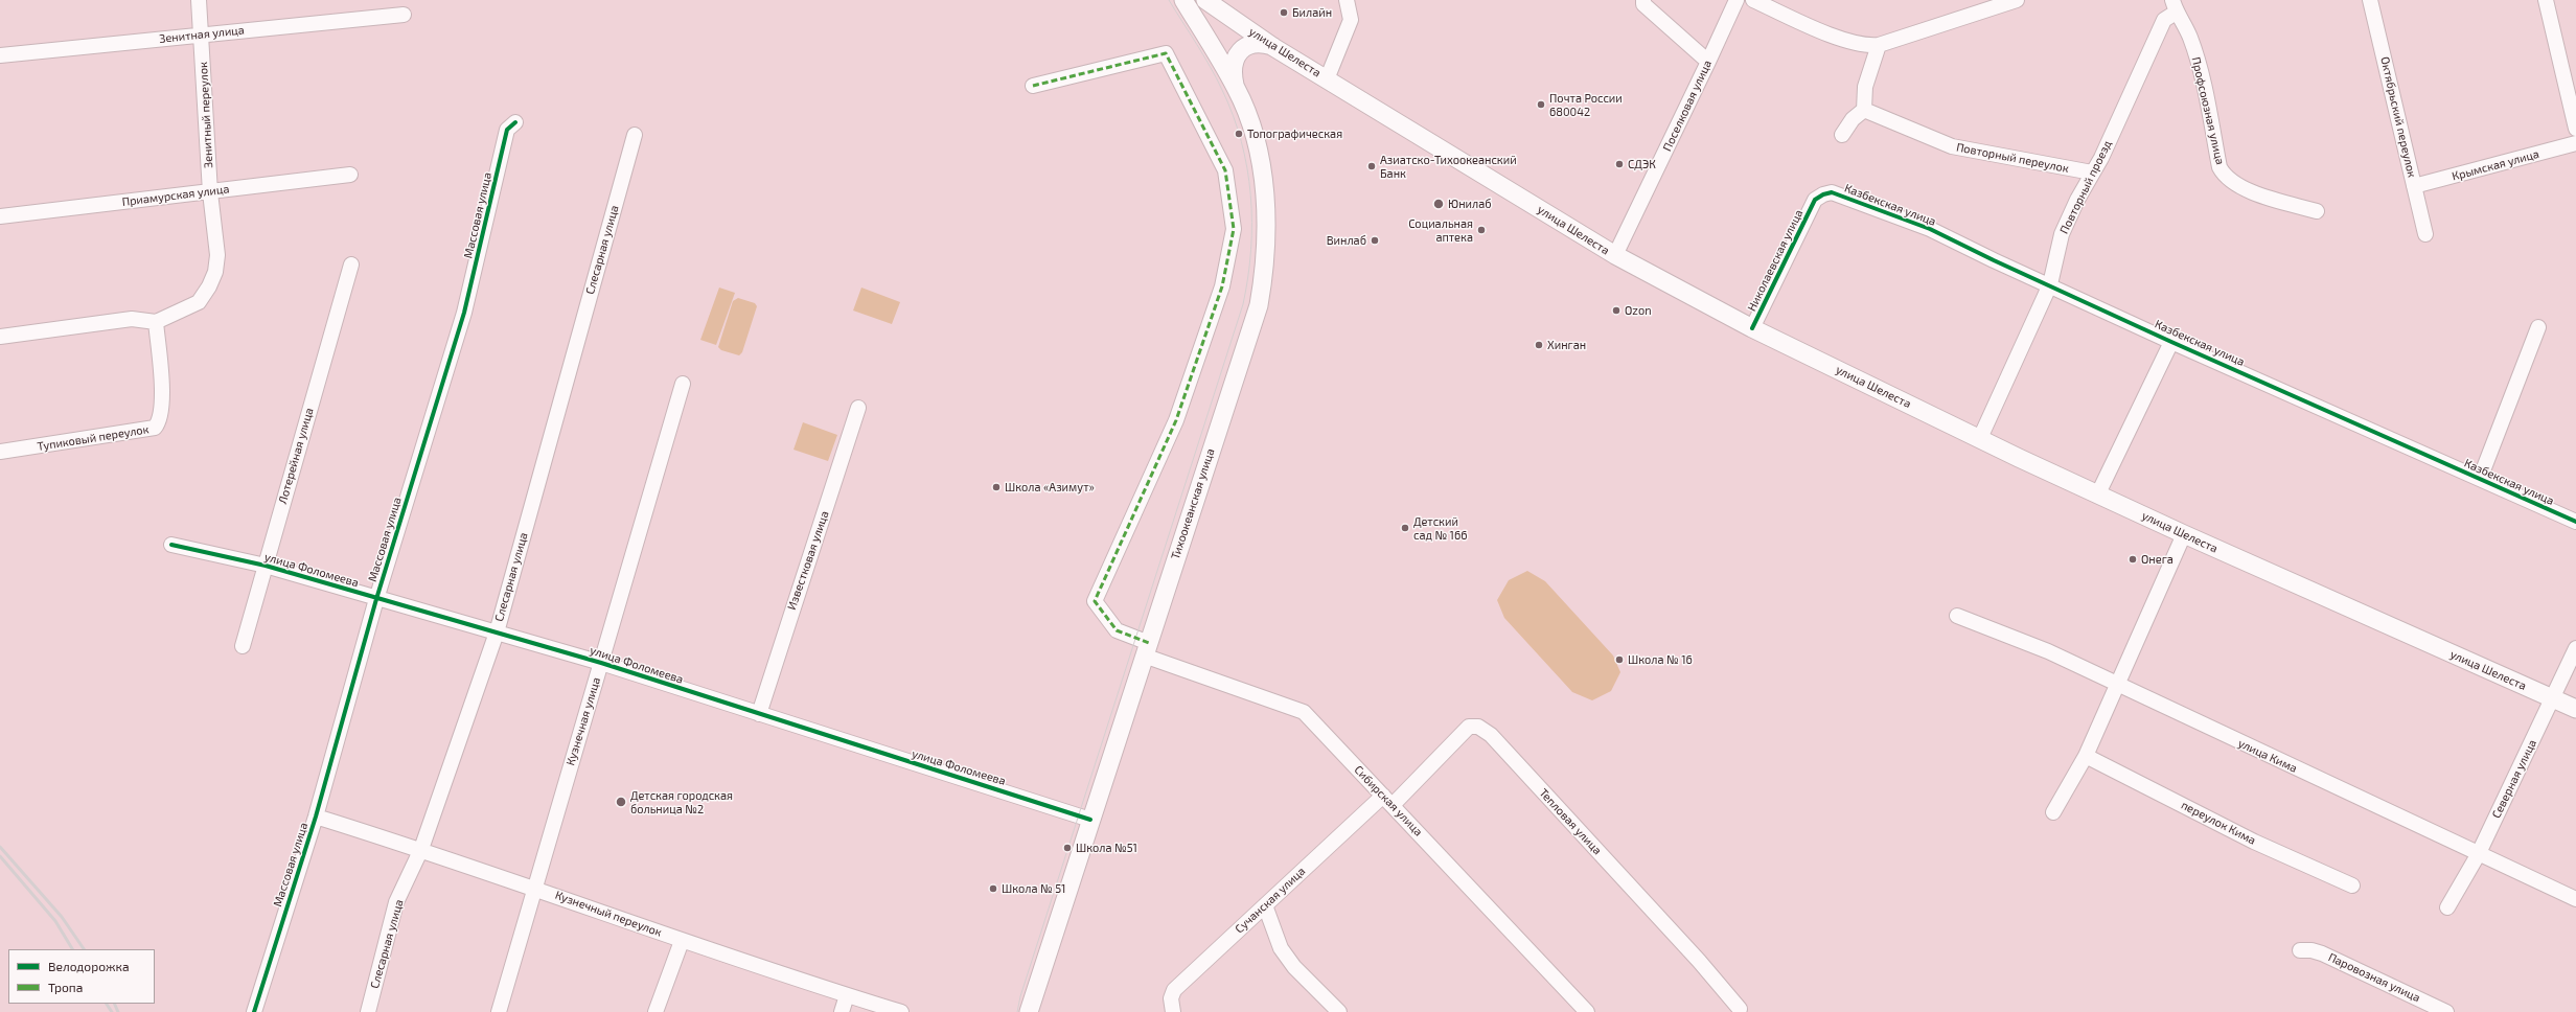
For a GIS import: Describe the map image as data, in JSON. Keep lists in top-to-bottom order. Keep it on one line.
{"streets":{"main road":["улица Шелеста","Тихоокеанская улица"],"street":["Зенитная улица","Поселковая улица","Профсоюзная улица","Зенитный переулок","Октябрьский переулок","Повторный переулок","Крымская улица","Повторный проезд","Приамурская улица","Казбекская улица","Массовая улица","Слесарная улица","Николаевская улица","Тупиковый переулок","Лотерейная улица","Известковая улица","улица Фоломеева","Кузнечная улица","улица Кима","Северная улица","Сибирская улица","Тепловая улица","переулок Кима","Сучанская улица","Кузнечный переулок","Паровозная улица"]},"crossings":[["Зенитная улица","Зенитный переулок"],["улица Шелеста","Поселковая улица"],["улица Шелеста","Повторный проезд"],["улица Шелеста","Николаевская улица"],["улица Шелеста","Северная улица"],["Профсоюзная улица","Повторный проезд"],["Зенитный переулок","Приамурская улица"],["Зенитный переулок","Тупиковый переулок"],["Октябрьский переулок","Крымская улица"],["Повторный переулок","Повторный проезд"],["Повторный проезд","Казбекская улица"],["Казбекская улица","Николаевская улица"],["Массовая улица","улица Фоломеева"],["Массовая улица","Кузнечный переулок"],["Слесарная улица","улица Фоломеева"],["Слесарная улица","Кузнечный переулок"],["Лотерейная улица","улица Фоломеева"],["Тихоокеанская улица","улица Фоломеева"],["Тихоокеанская улица","Сибирская улица"],["Известковая улица","улица Фоломеева"],["улица Фоломеева","Кузнечная улица"],["Кузнечная улица","Кузнечный переулок"],["улица Кима","Северная улица"],["Сибирская улица","Тепловая улица"],["Сибирская улица","Сучанская улица"],["Тепловая улица","Сучанская улица"]],"places":["Билайн","Почта России 680042","Топографическая","СДЭК","Азиатско-Тихоокеанский Банк","Юнилаб","Социальная аптека","Винлаб","Ozon","Хинган","Школа «Азимут»","Детский сад № 166","Онега","Школа № 16","Детская городская больница №2","Школа №51","Школа № 51"],"legend":["Велодорожка","Тропа"]}
